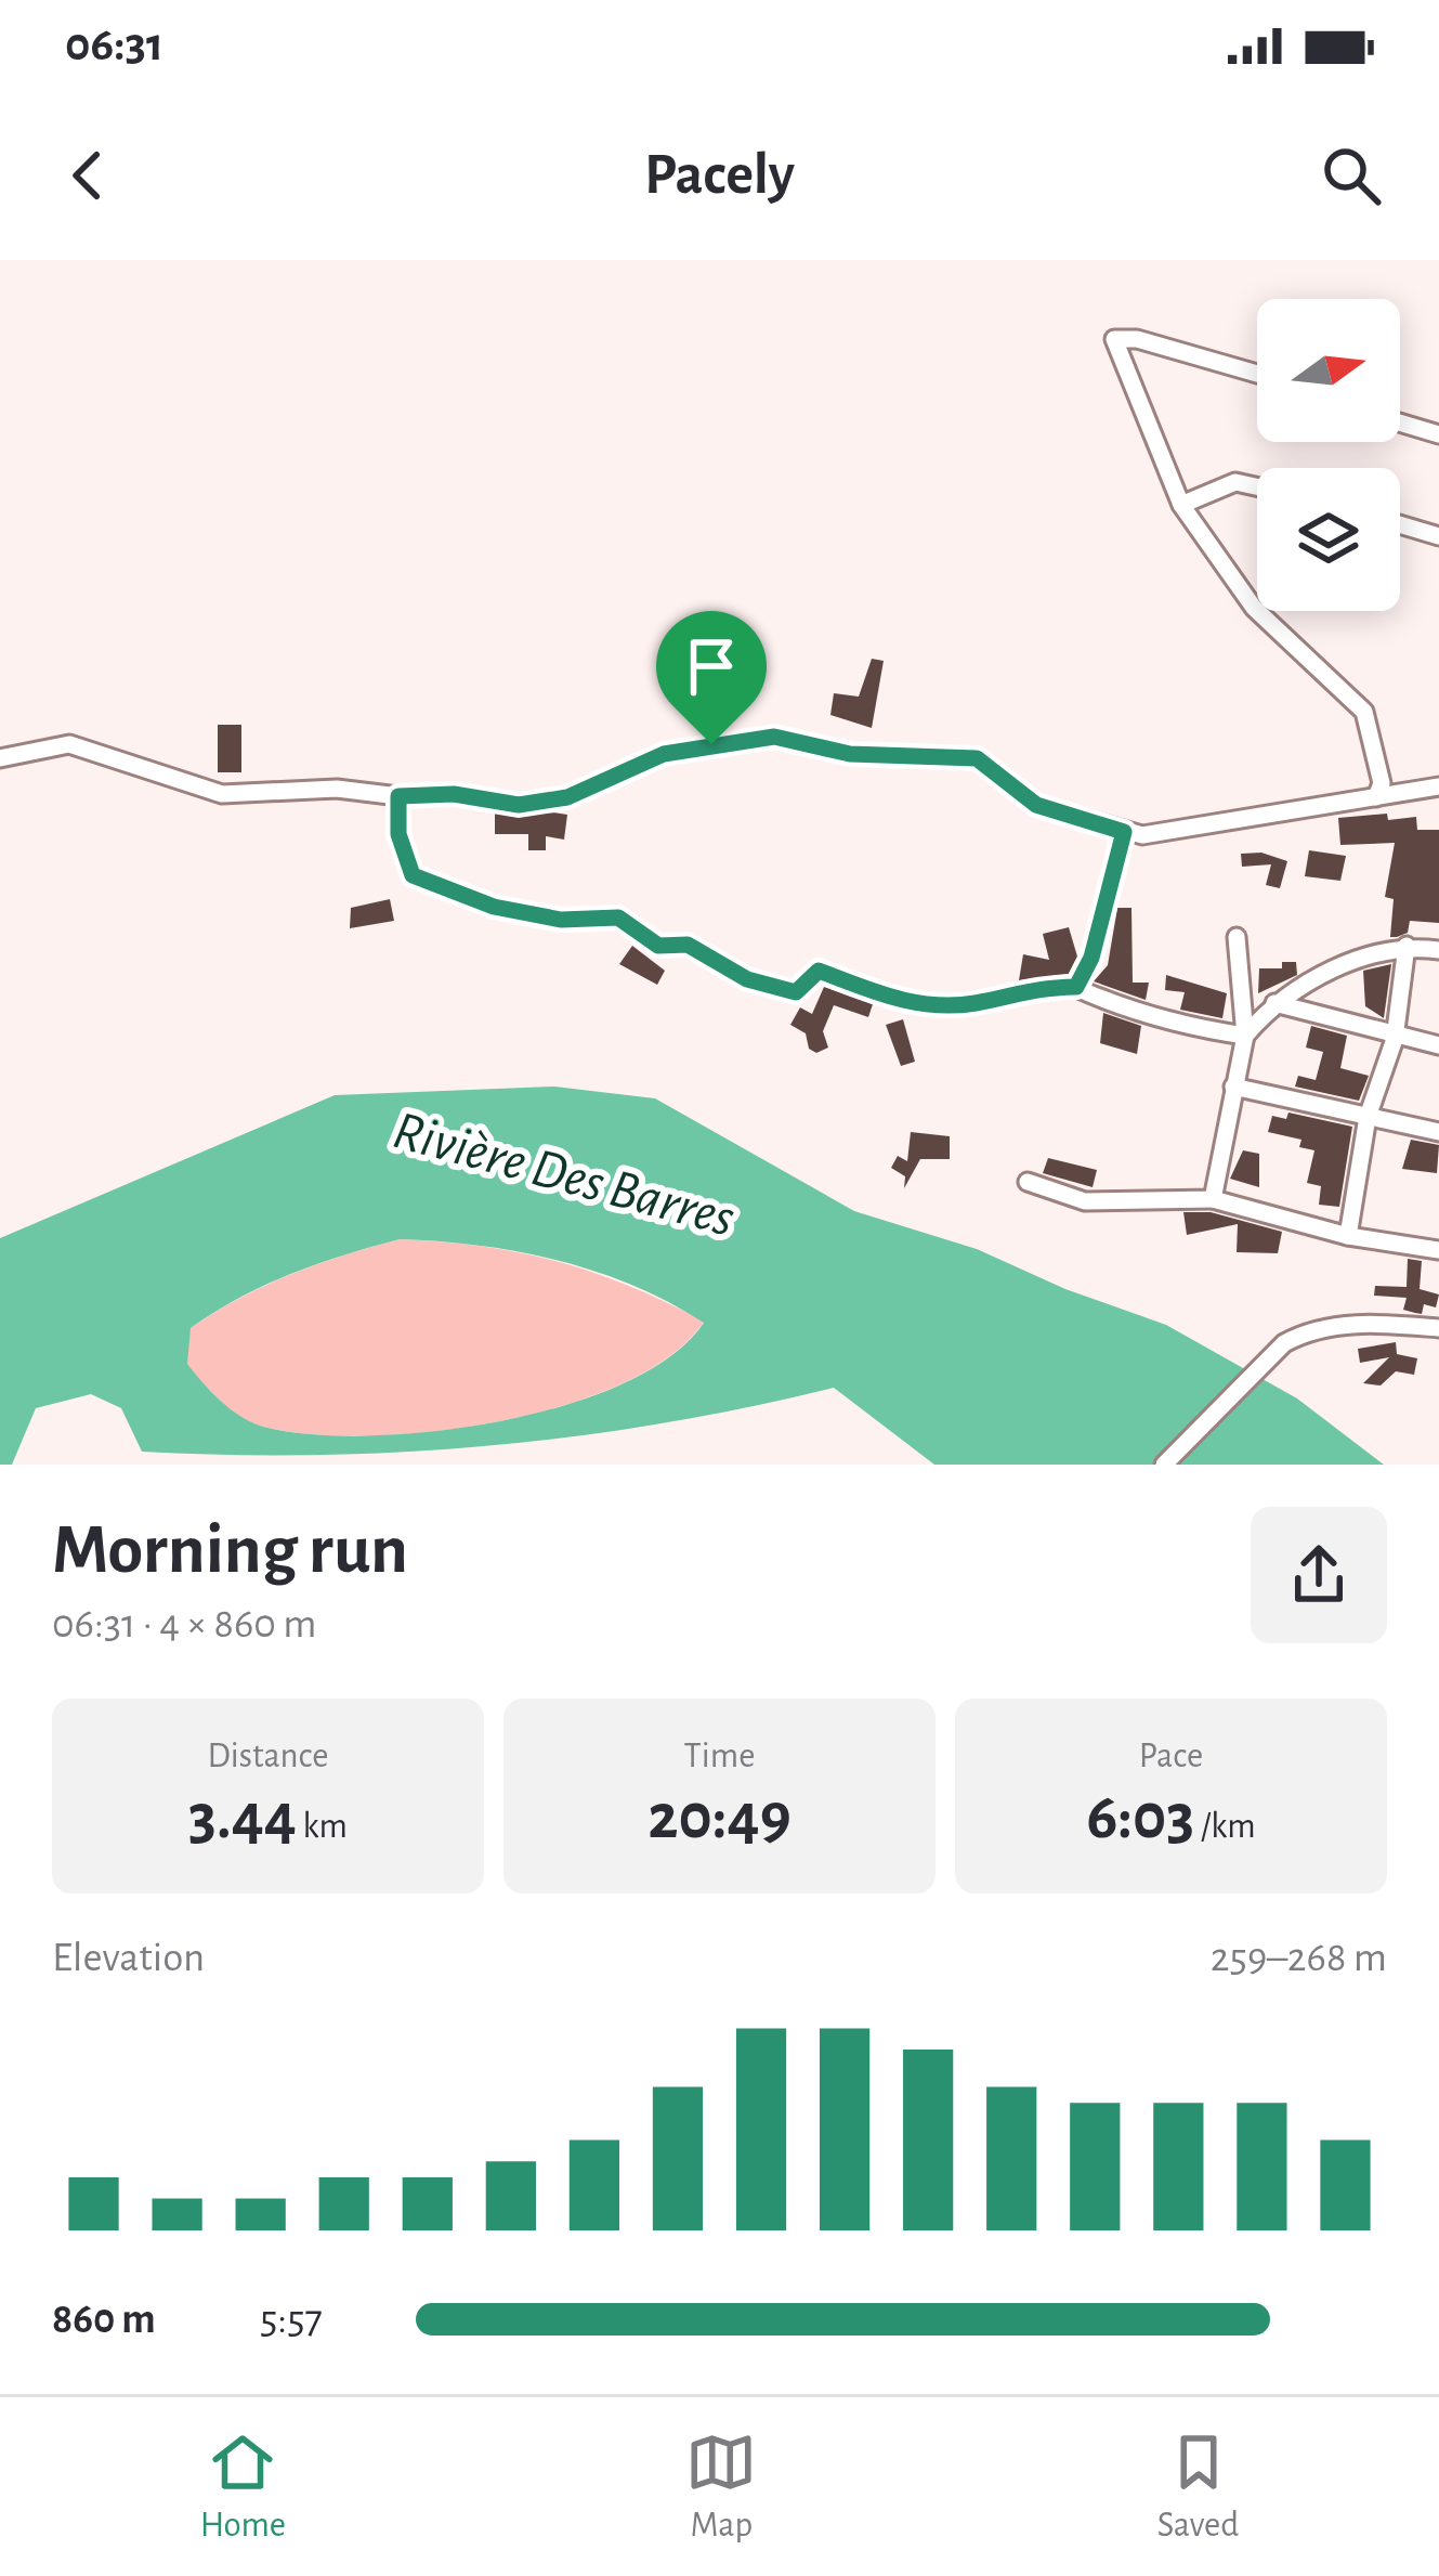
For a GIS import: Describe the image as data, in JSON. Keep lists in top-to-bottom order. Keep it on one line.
{"water":["Rivière Des Barres"],"north":"right","page":{"status":"06:31","header":"Pacely","heading":["Morning run","06:31 · 4 × 860 m"],"stats":[["Distance","3.44 km"],["Time","20:49"],["Pace","6:03 /km"]],"chart":["Elevation","259–268 m"],"list":[{"name":"860 m","note":"5:57"}],"tabs":["Home","Map","Saved"]}}
